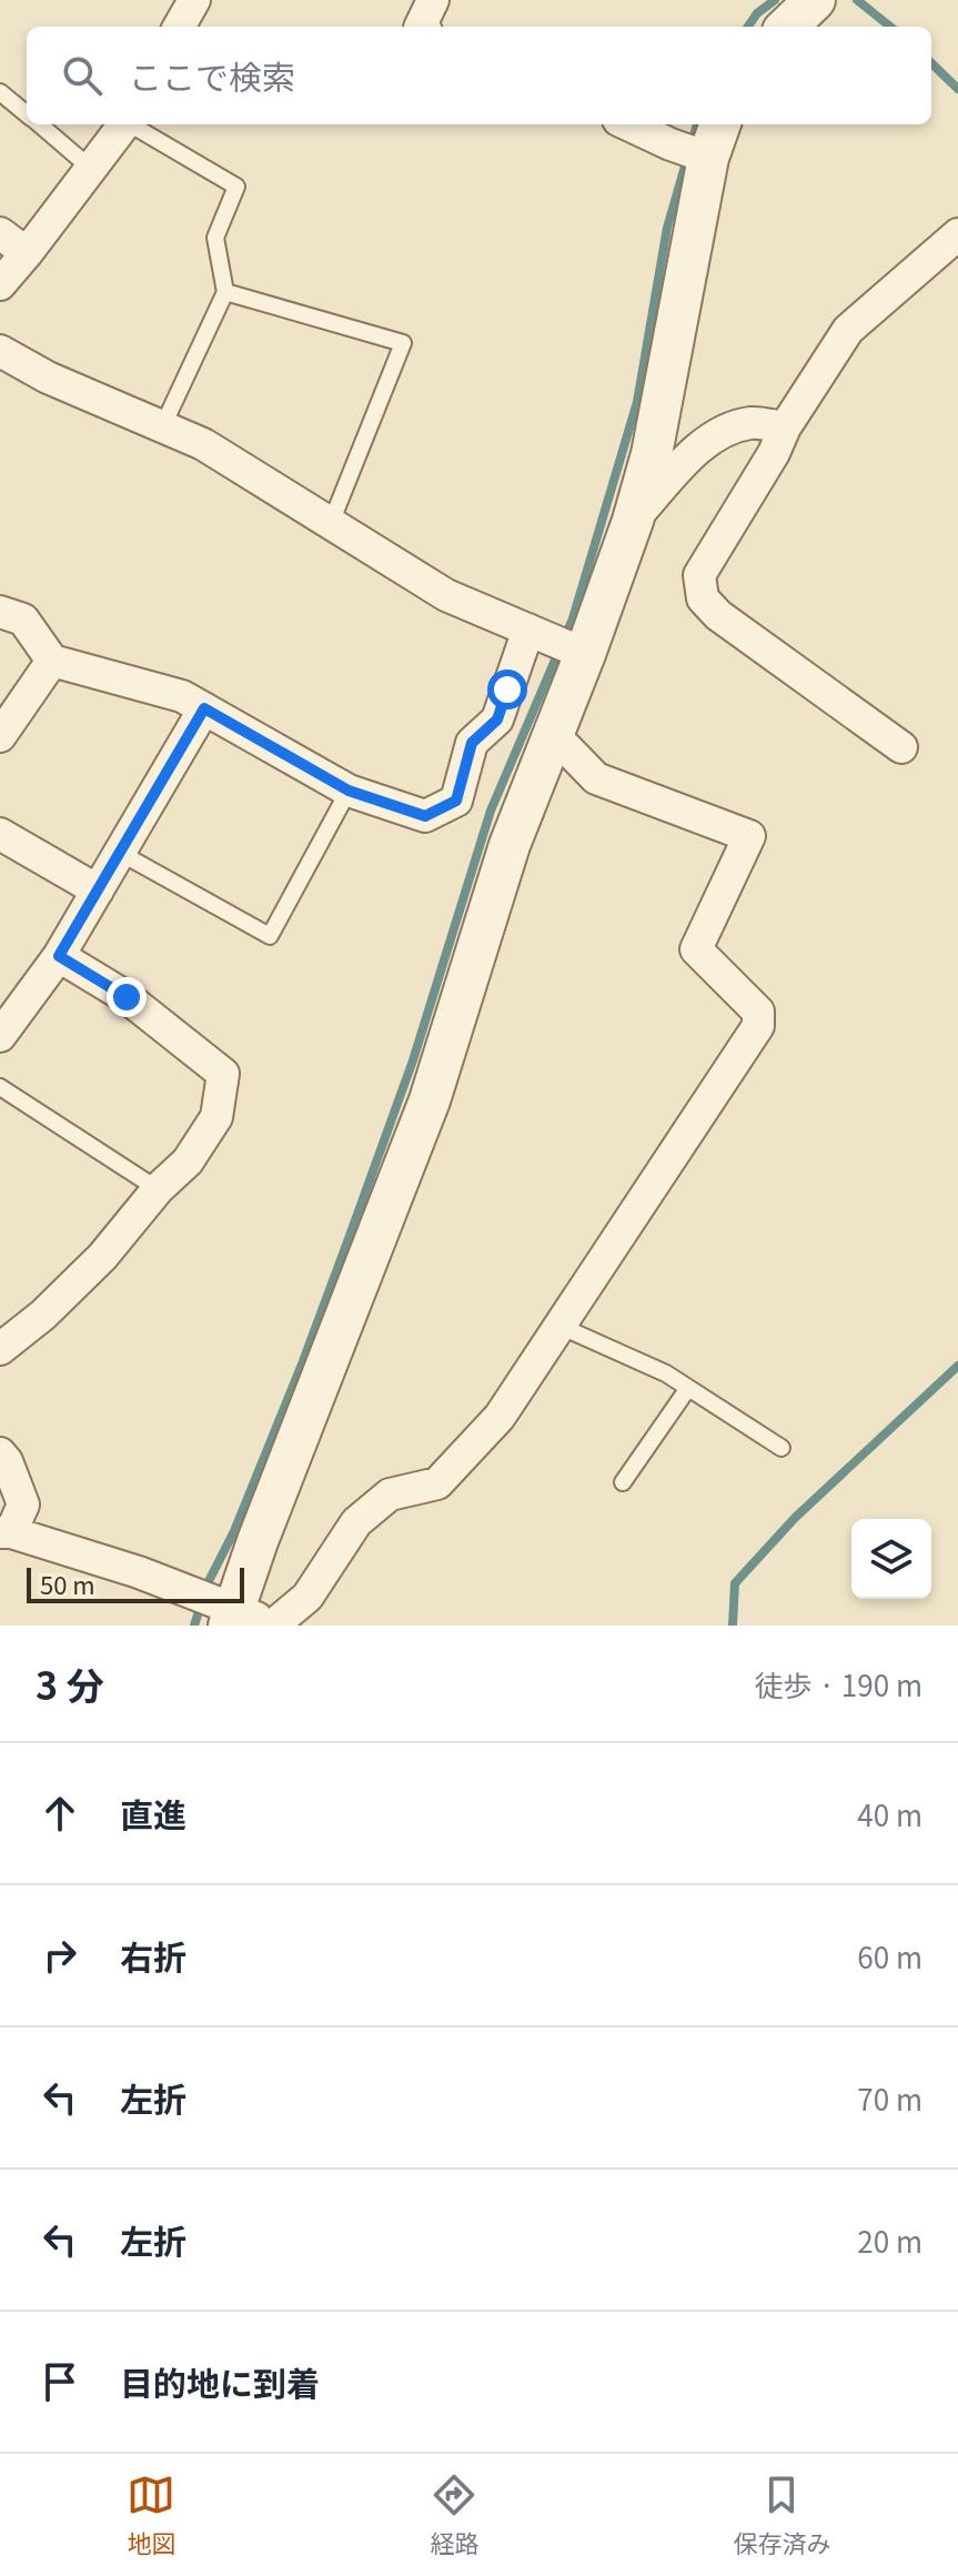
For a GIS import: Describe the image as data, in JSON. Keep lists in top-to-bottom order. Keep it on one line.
{"scale_bar":"50 m","page":{"search":"ここで検索","scale":"50 m","heading":["3 分","徒歩 · 190 m"],"list":[["直進","40 m"],["右折","60 m"],["左折","70 m"],["左折","20 m"],"目的地に到着"],"nav":["地図","経路","保存済み"]}}
